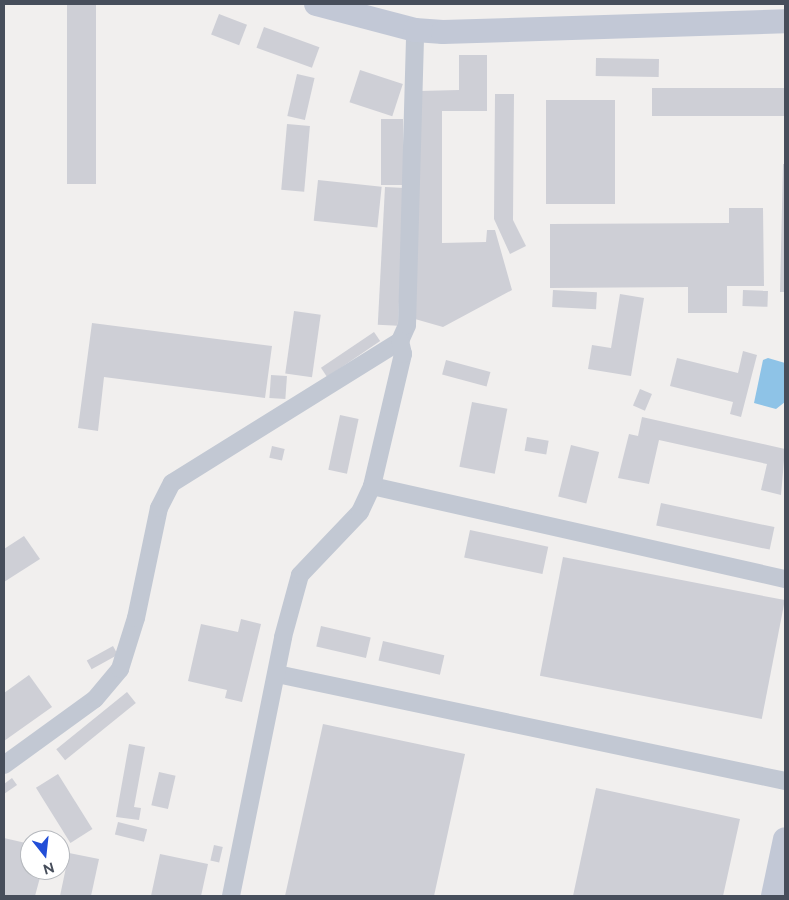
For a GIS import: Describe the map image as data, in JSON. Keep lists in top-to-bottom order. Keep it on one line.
{"north":"bottom"}
